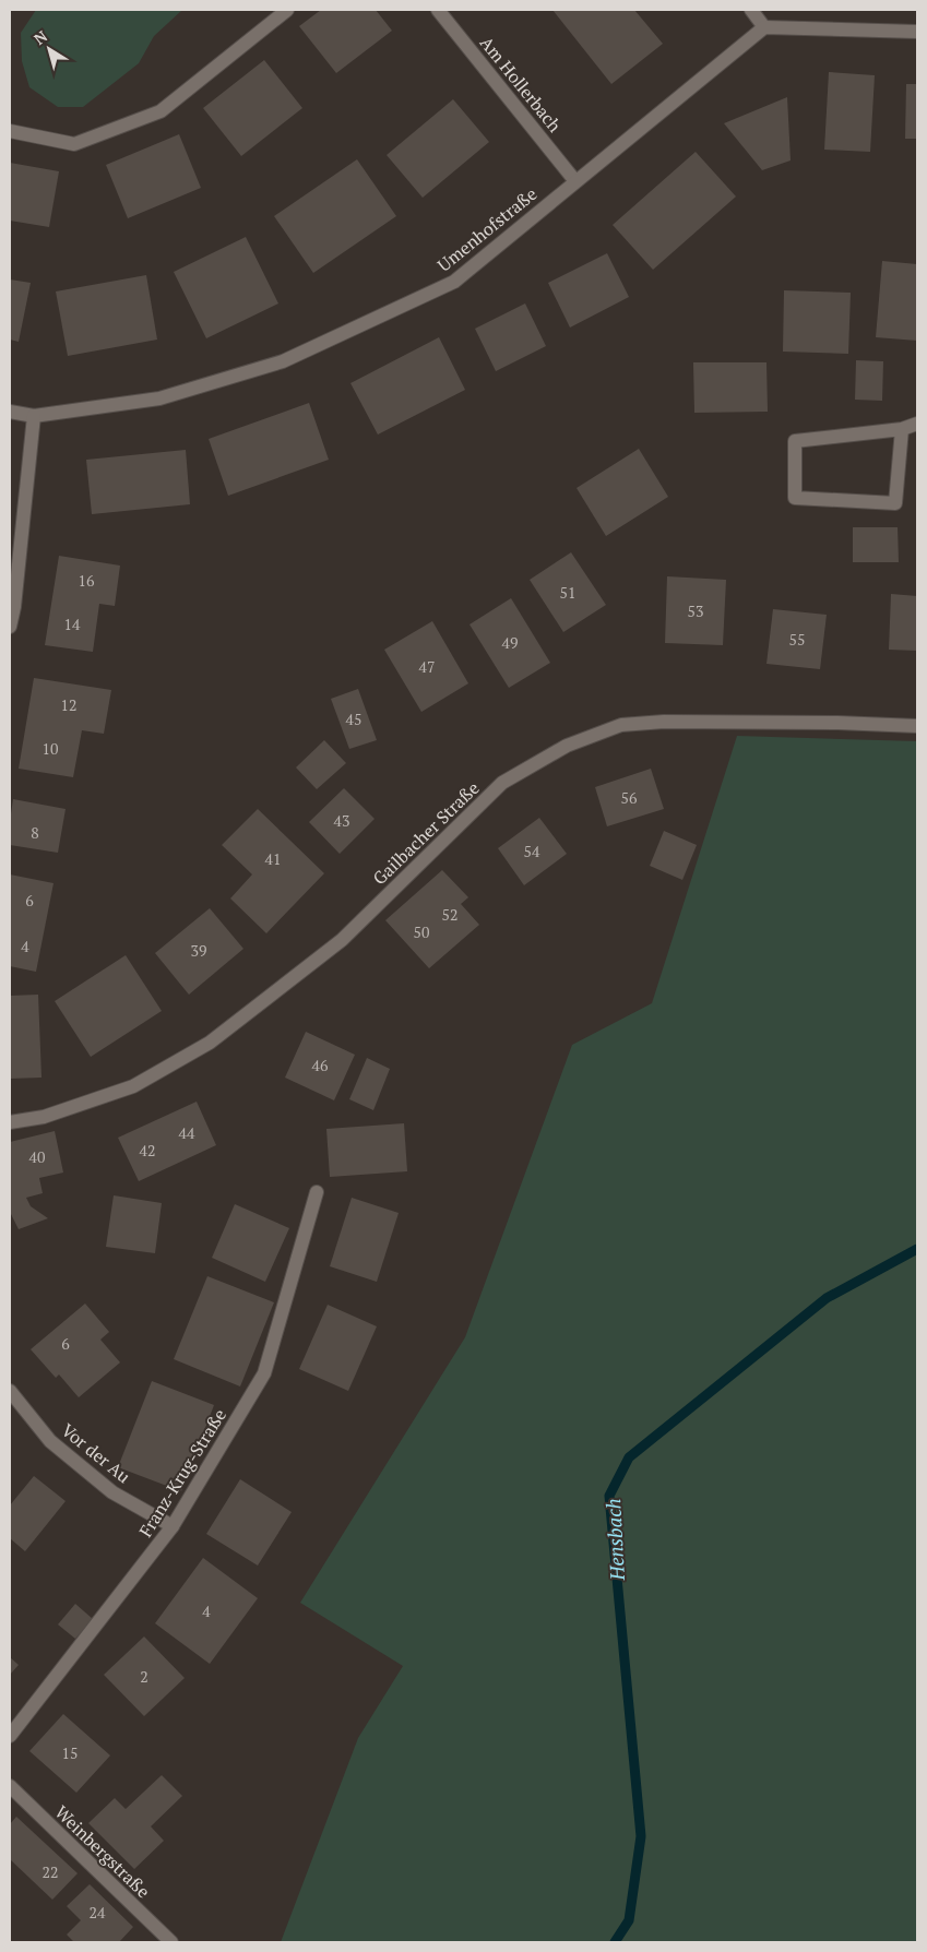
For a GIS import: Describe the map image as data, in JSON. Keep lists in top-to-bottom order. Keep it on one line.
{"streets":{"street":["Am Hollerbach","Umenhofstraße","Gailbacher Straße","Vor der Au","Franz-Krug-Straße","Weinbergstraße"]},"crossings":[["Am Hollerbach","Umenhofstraße"],["Vor der Au","Franz-Krug-Straße"]],"water":["Hensbach"],"house_numbers":["16","51","53","14","55","49","47","12","45","10","56","43","8","54","41","6","52","50","4","39","46","44","42","40","6","4","2","15","22","24"],"north":"top left"}
